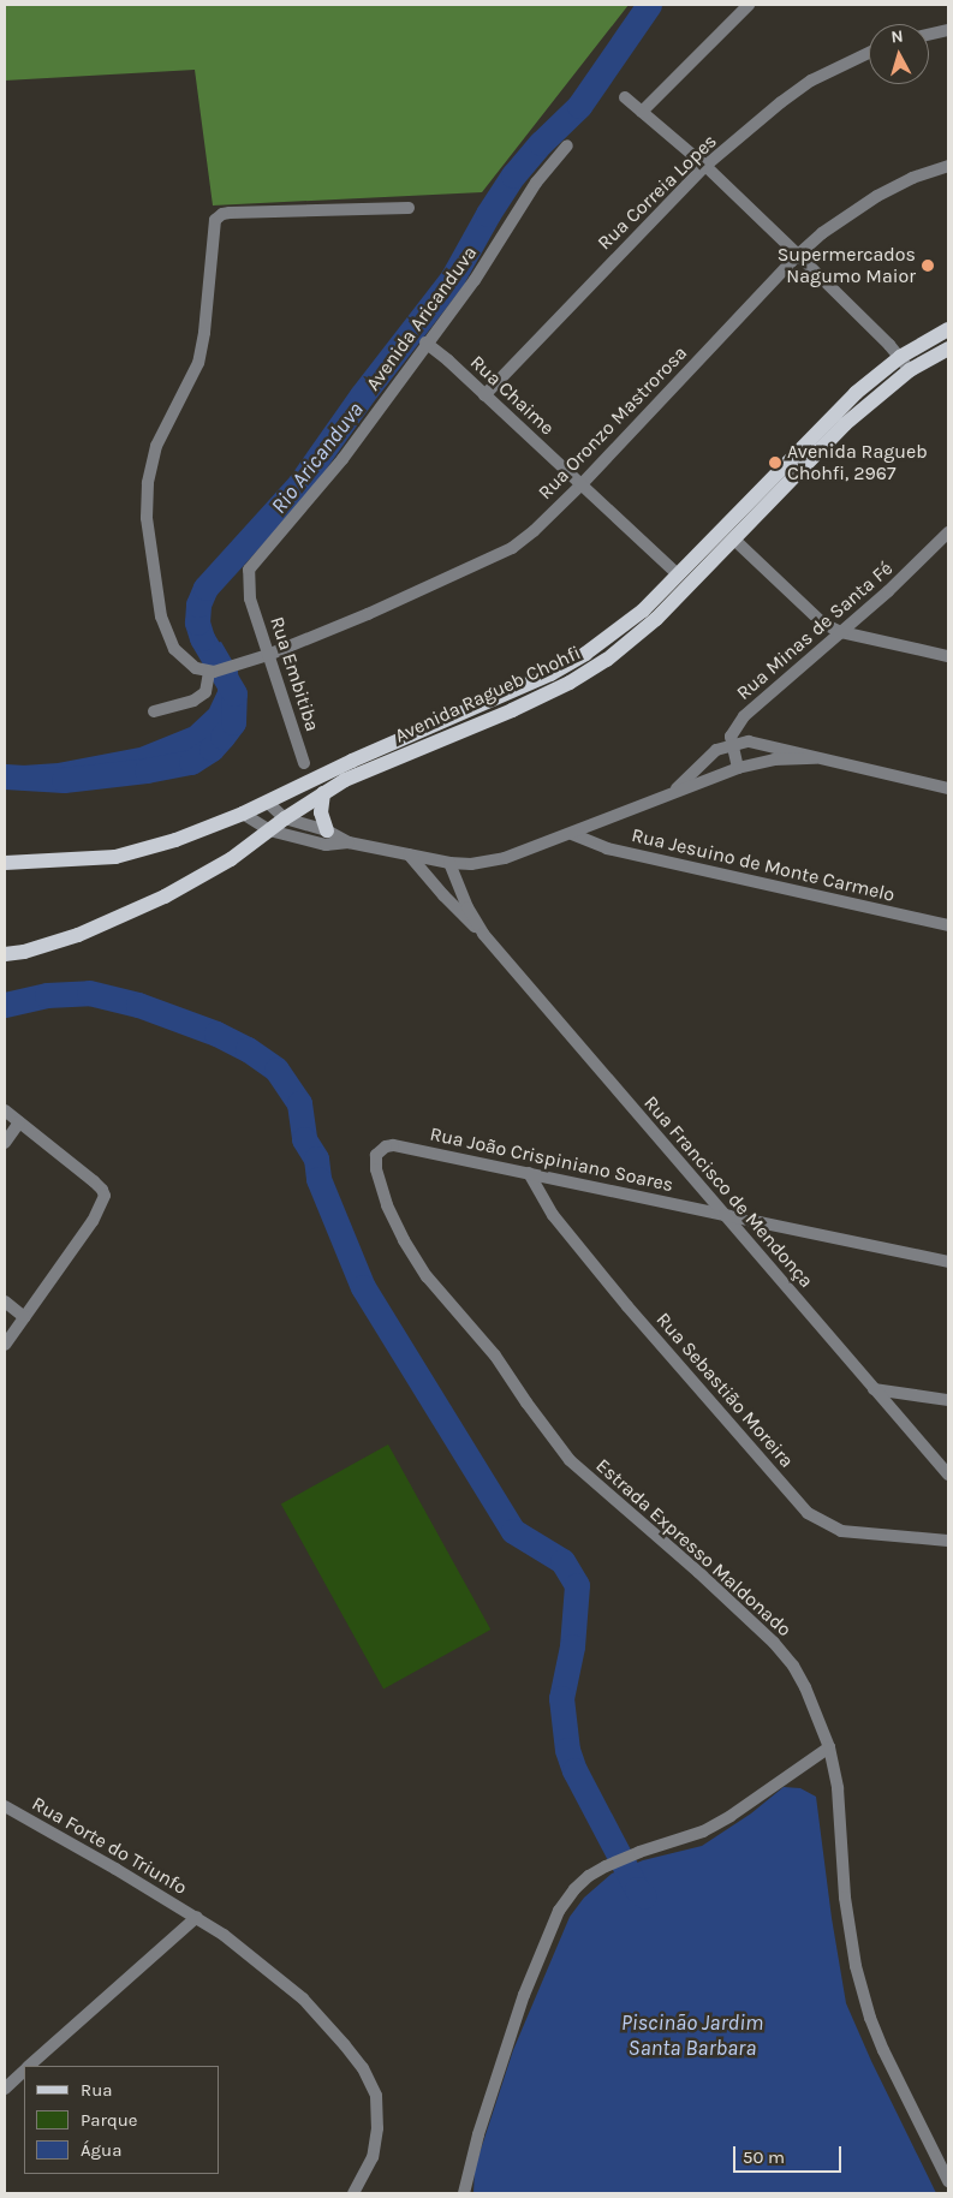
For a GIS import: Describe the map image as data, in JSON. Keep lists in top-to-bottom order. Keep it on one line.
{"streets":{"main road":["Avenida Ragueb Chohfi"],"street":["Rua Correia Lopes","Avenida Aricanduva","Rua Chaime","Rua Oronzo Mastrorosa","Rua Minas de Santa Fé","Rua Embitiba","Rua Jesuino de Monte Carmelo","Rua João Crispiniano Soares","Rua Francisco de Mendonça","Rua Sebastião Moreira","Estrada Expresso Maldonado","Rua Forte do Triunfo"]},"crossings":[["Rua Correia Lopes","Rua Chaime"],["Avenida Aricanduva","Rua Chaime"],["Avenida Aricanduva","Rua Embitiba"],["Rua Chaime","Rua Oronzo Mastrorosa"],["Rua Chaime","Avenida Ragueb Chohfi"],["Rua Oronzo Mastrorosa","Rua Embitiba"],["Rua João Crispiniano Soares","Rua Francisco de Mendonça"],["Rua João Crispiniano Soares","Rua Sebastião Moreira"],["Rua João Crispiniano Soares","Estrada Expresso Maldonado"]],"water":["Rio Aricanduva","Piscinão Jardim Santa Barbara"],"places":["Supermercados Nagumo Maior","Avenida Ragueb Chohfi, 2967"],"legend":["Rua","Parque","Água"],"scale_bar":"50 m","north":"top"}
